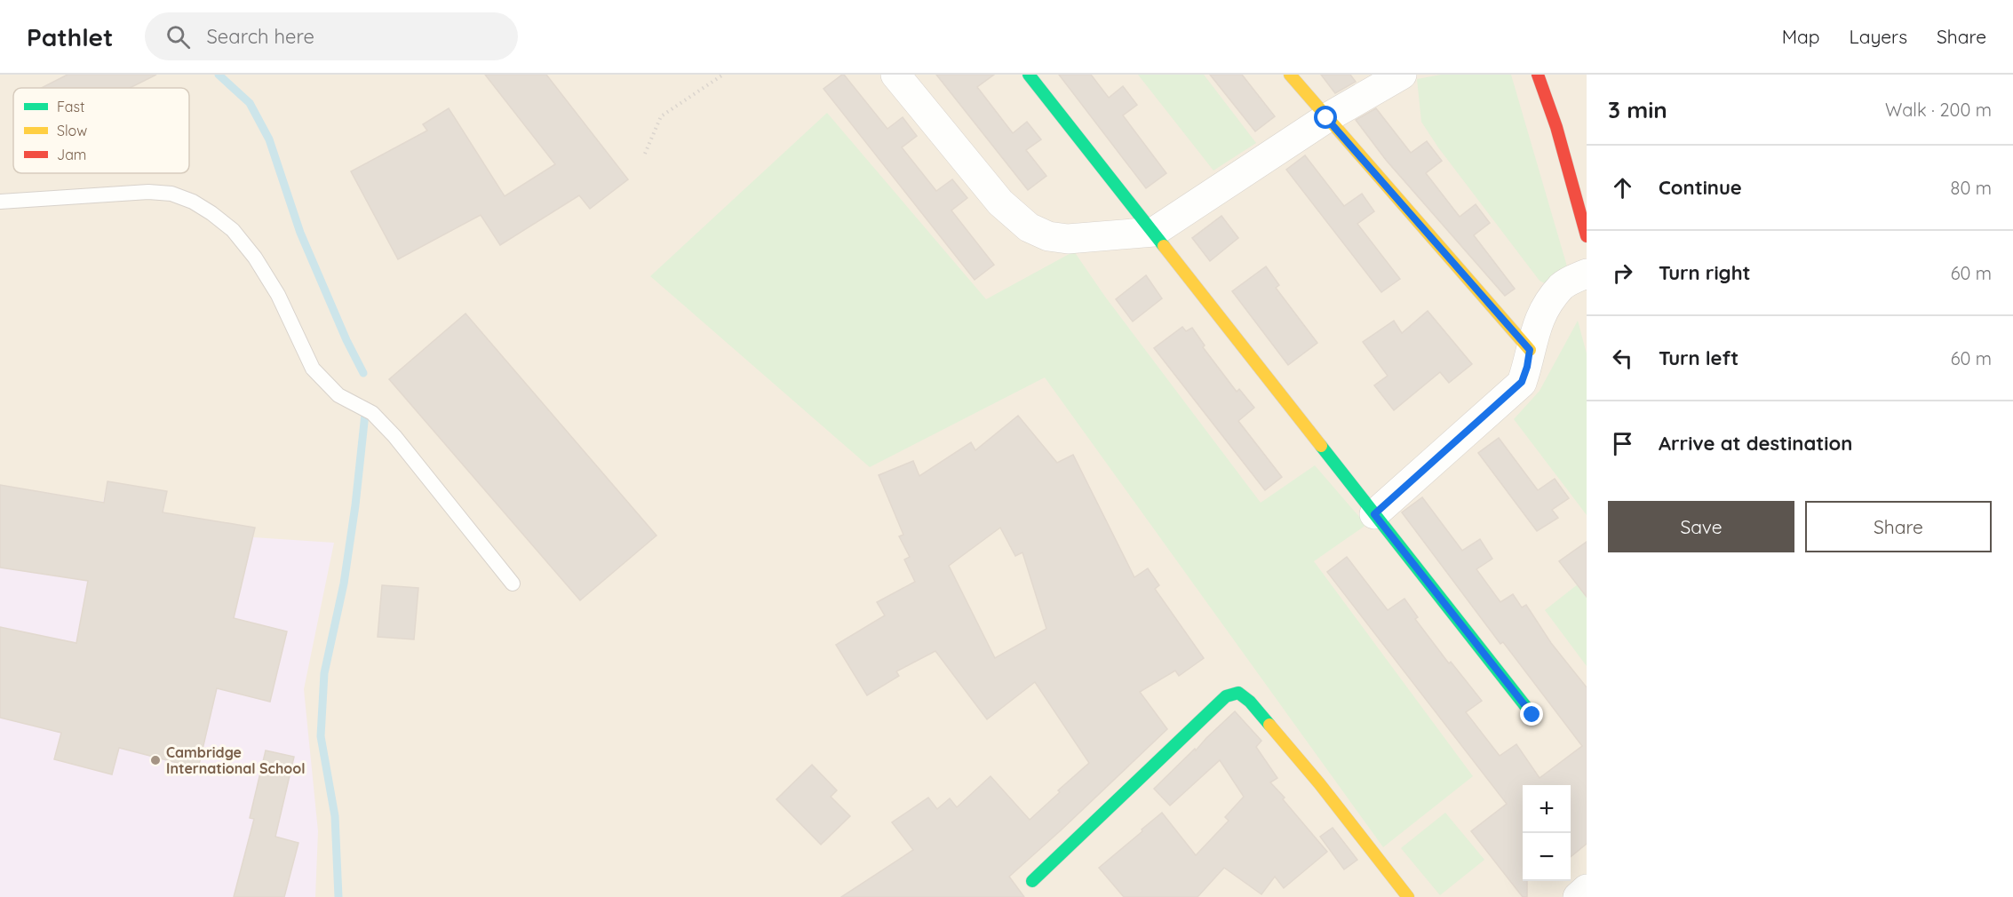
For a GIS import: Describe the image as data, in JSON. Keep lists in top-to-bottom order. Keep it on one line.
{"places":["Cambridge International School"],"legend":["Fast","Slow","Jam"],"page":{"header":"Pathlet","search":"Search here","nav":["Map","Layers","Share"],"heading":["3 min","Walk · 200 m"],"list":[["Continue","80 m"],["Turn right","60 m"],["Turn left","60 m"],"Arrive at destination"],"buttons":["Save","Share"],"map_buttons":["+","−"]}}
